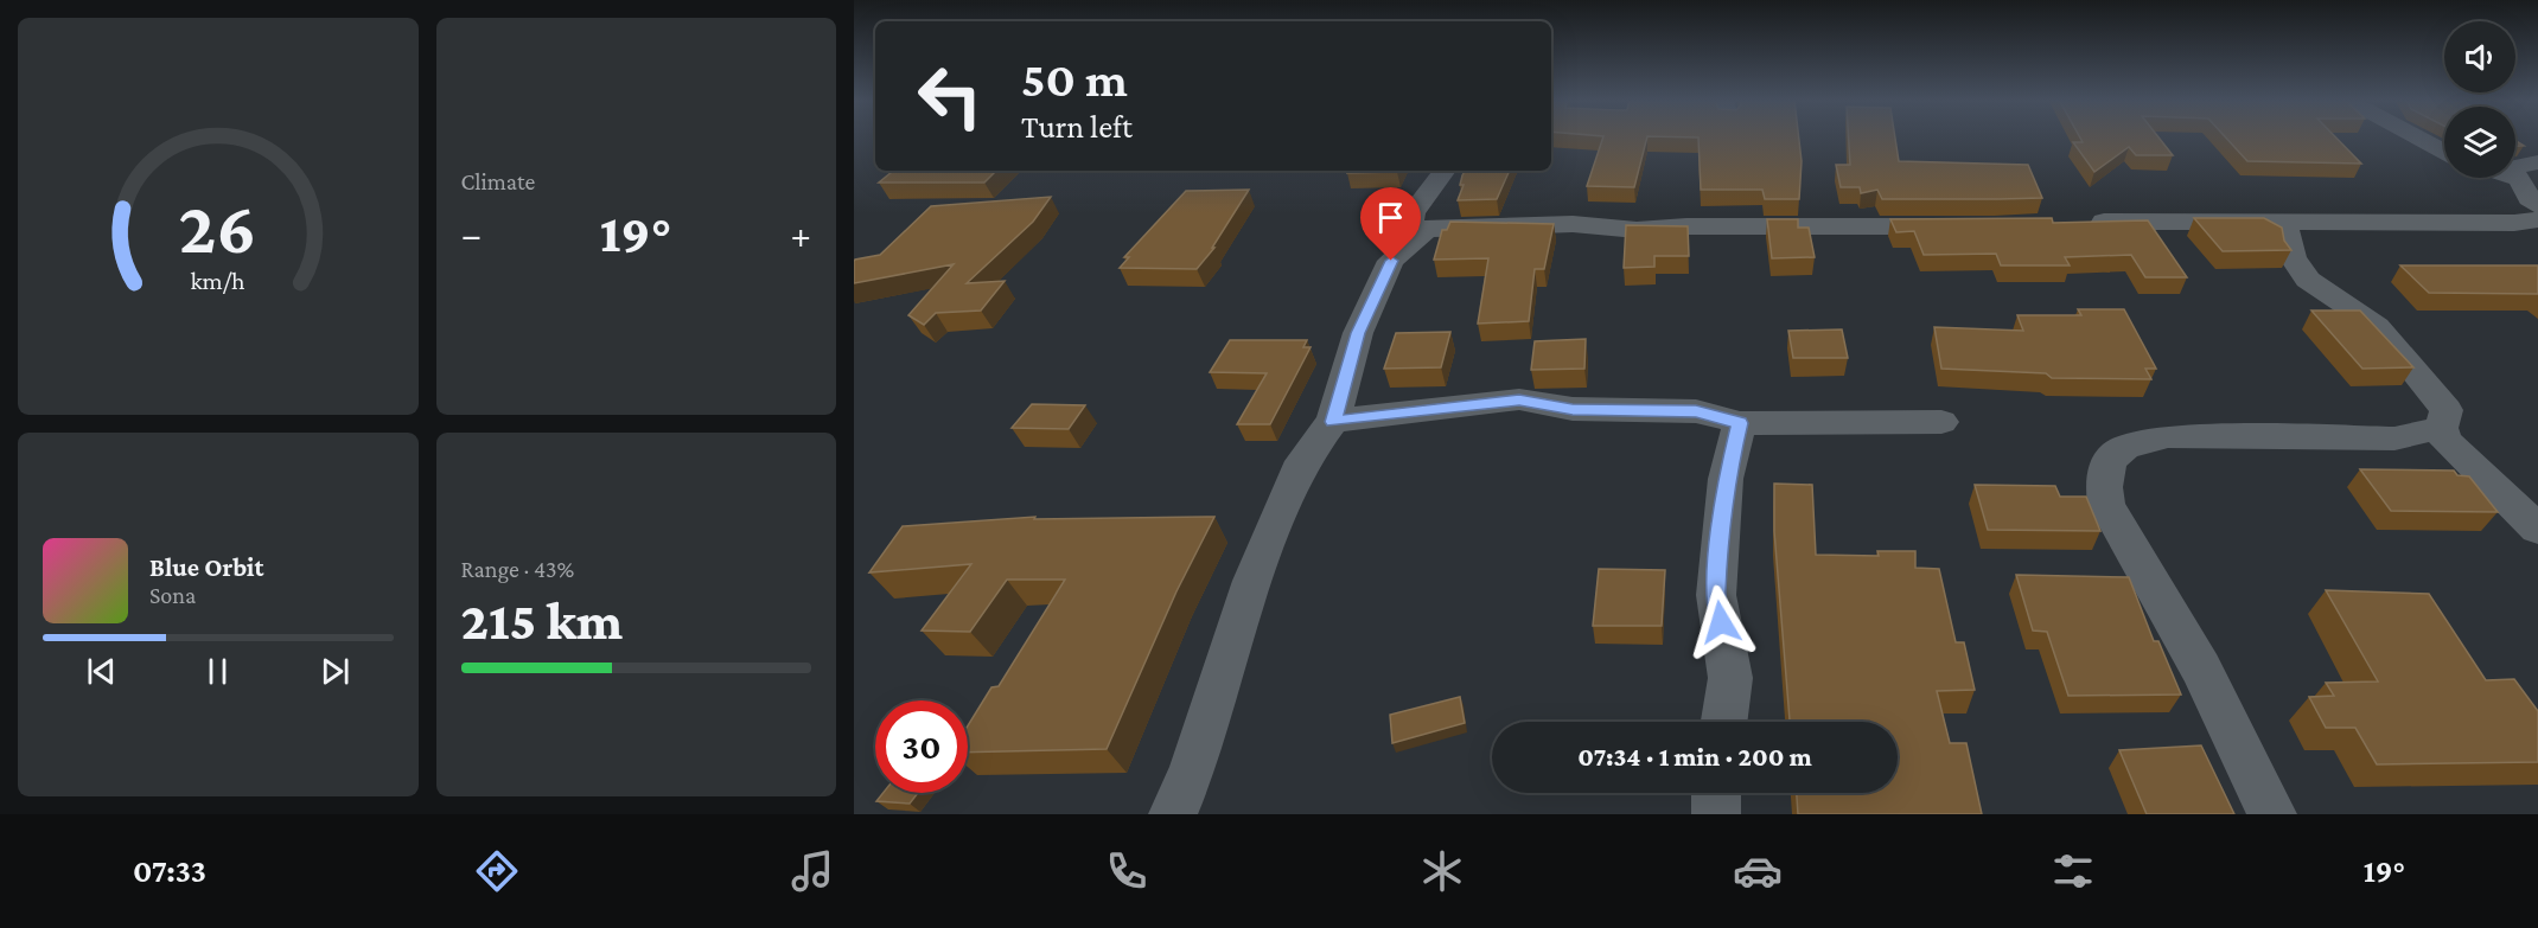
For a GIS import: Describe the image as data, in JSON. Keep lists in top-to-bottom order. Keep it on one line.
{"page":{"tile":["Climate",["Range · 43%","215 km"]],"turn":["50 m","Turn left"],"heat":["−","19°","+"],"song":["Blue Orbit","Sona"],"limit":"30","trip":"07:34 · 1 min · 200 m","tabs":["07:33","19°"],"gauge":["26","km/h"]}}
